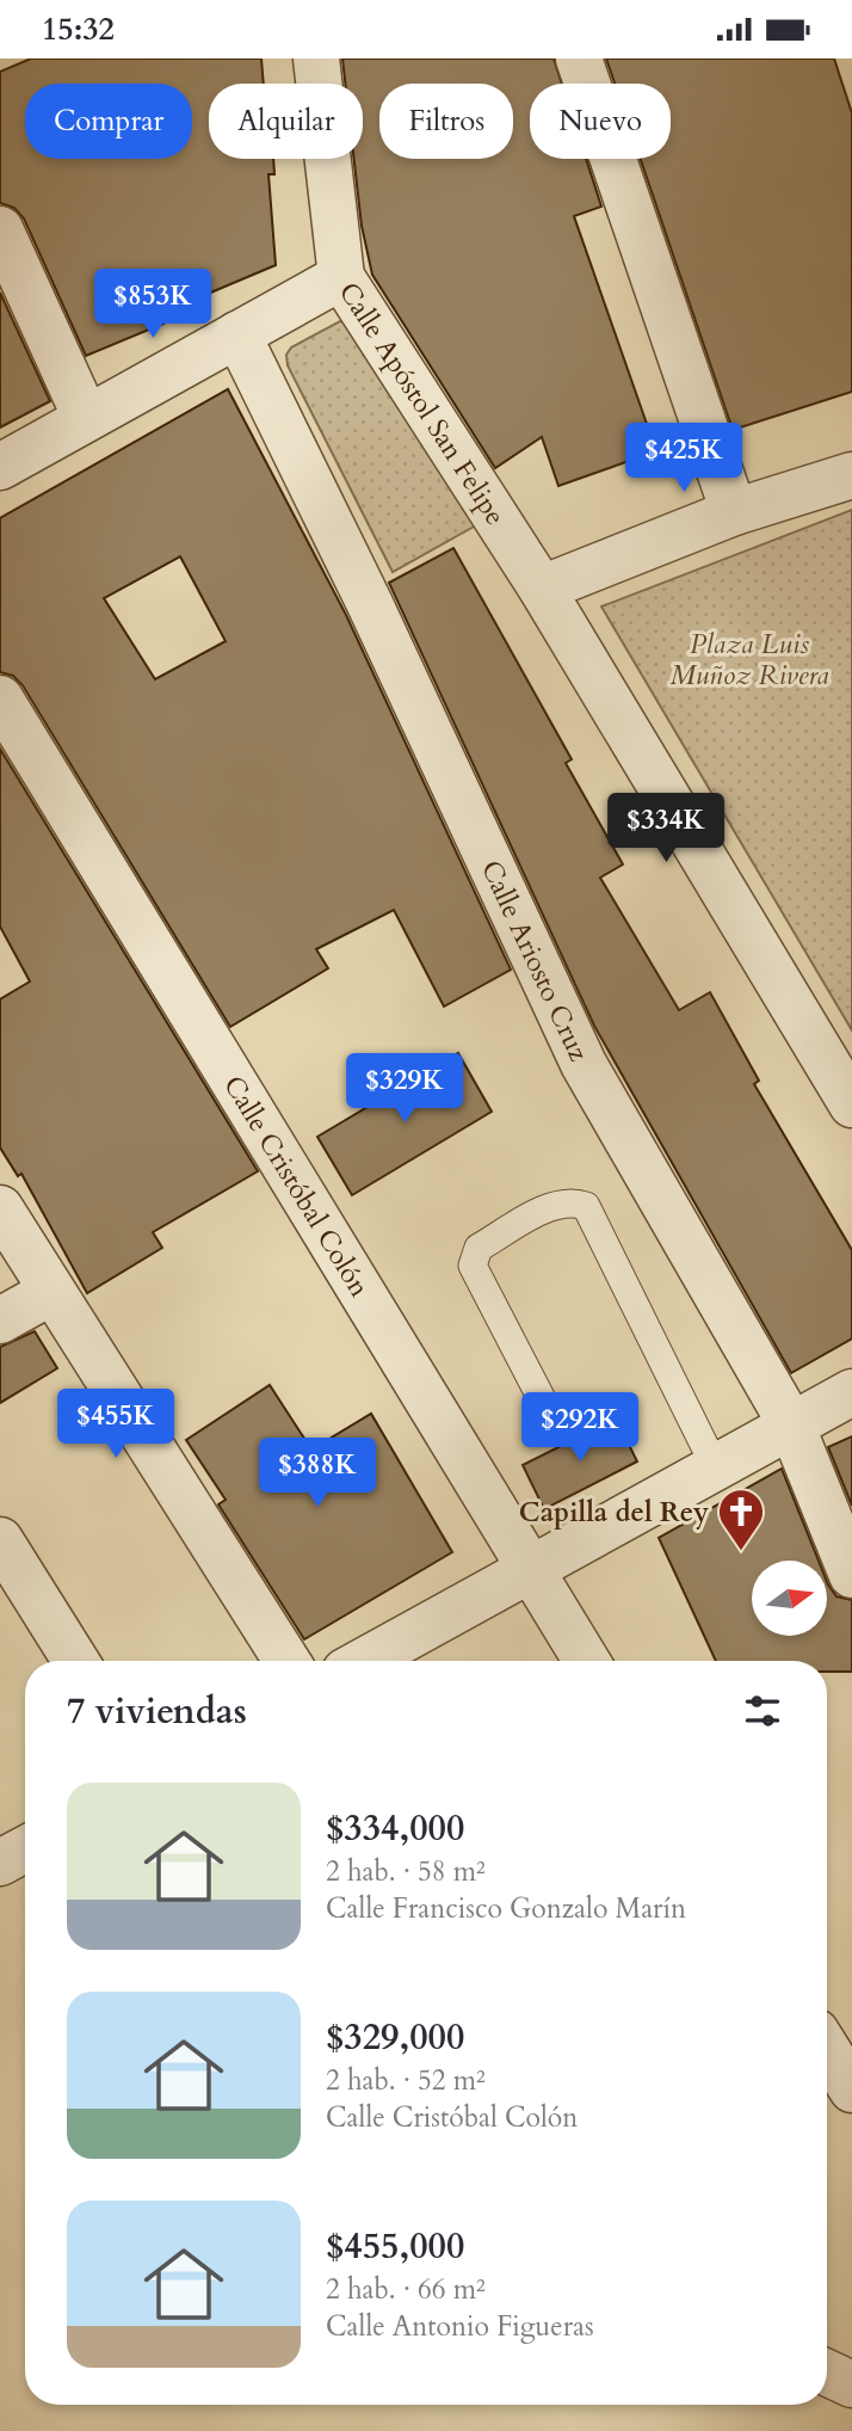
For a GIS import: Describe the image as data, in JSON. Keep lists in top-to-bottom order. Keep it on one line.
{"streets":{"street":["Calle Apóstol San Felipe","Calle Ariosto Cruz","Calle Cristóbal Colón"]},"parks":["Plaza Luis Muñoz Rivera"],"places":{"church":["Capilla del Rey"]},"north":"right","page":{"status":"15:32","chip":["Comprar","Alquilar","Filtros","Nuevo"],"price":["$853K","$425K","$334K","$329K","$455K","$292K","$388K"],"heading":"7 viviendas","list":[{"name":"$334,000","note":"2 hab. · 58 m² · Calle Francisco Gonzalo Marín"},{"name":"$329,000","note":"2 hab. · 52 m² · Calle Cristóbal Colón"},{"name":"$455,000","note":"2 hab. · 66 m² · Calle Antonio Figueras"}]}}
